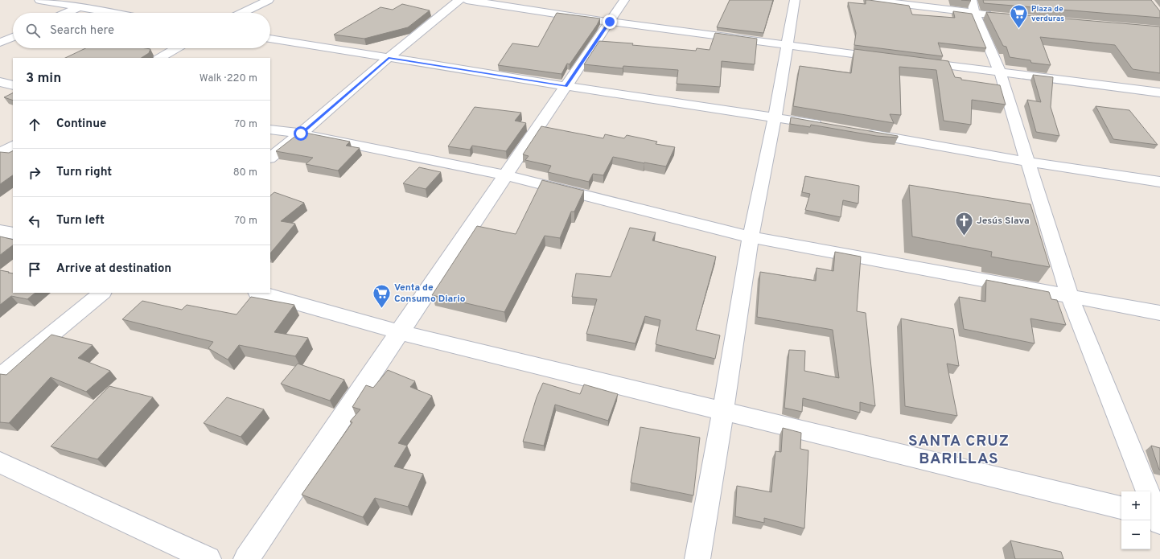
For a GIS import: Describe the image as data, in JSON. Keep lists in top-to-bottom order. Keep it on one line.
{"districts":["SANTA CRUZ BARILLAS"],"places":{"supermarket":["Plaza de verduras","Venta de Consumo Diario"],"church":["Jesús Slava"]},"page":{"search":"Search here","heading":["3 min","Walk · 220 m"],"list":[["Continue","70 m"],["Turn right","80 m"],["Turn left","70 m"],"Arrive at destination"],"map_buttons":["+","−"]}}
